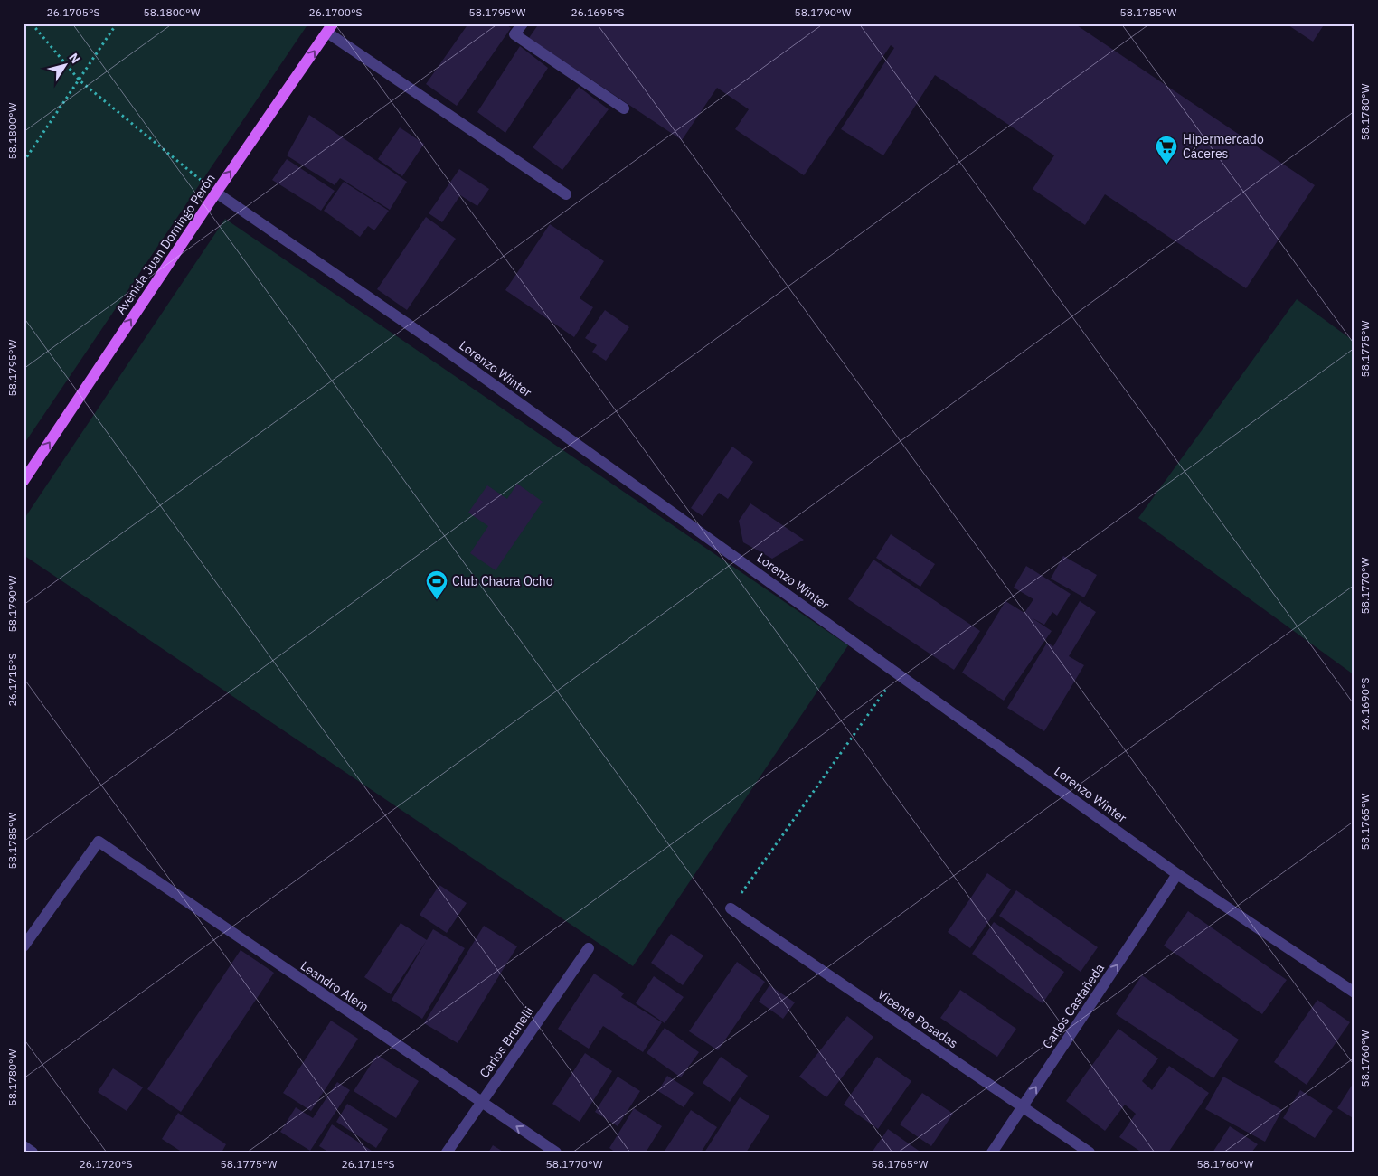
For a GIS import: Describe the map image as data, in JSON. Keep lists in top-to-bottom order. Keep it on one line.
{"streets":{"main road":["Avenida Juan Domingo Perón"],"street":["Lorenzo Winter","Leandro Alem","Carlos Castañeda","Vicente Posadas","Carlos Brunelli"]},"crossings":[["Avenida Juan Domingo Perón","Lorenzo Winter"],["Lorenzo Winter","Carlos Castañeda"],["Leandro Alem","Carlos Brunelli"],["Carlos Castañeda","Vicente Posadas"]],"one_way":["Avenida Juan Domingo Perón","Carlos Castañeda"],"places":{"supermarket":["Hipermercado Cáceres"],"sports":["Club Chacra Ocho"]},"north":"top right","coordinates":["26.1705°S","58.1800°W","26.1700°S","58.1795°W","26.1695°S","58.1790°W","58.1785°W","58.1780°W","58.1775°W","58.1770°W","26.1715°S","26.1690°S","58.1765°W","58.1760°W","26.1720°S"]}
